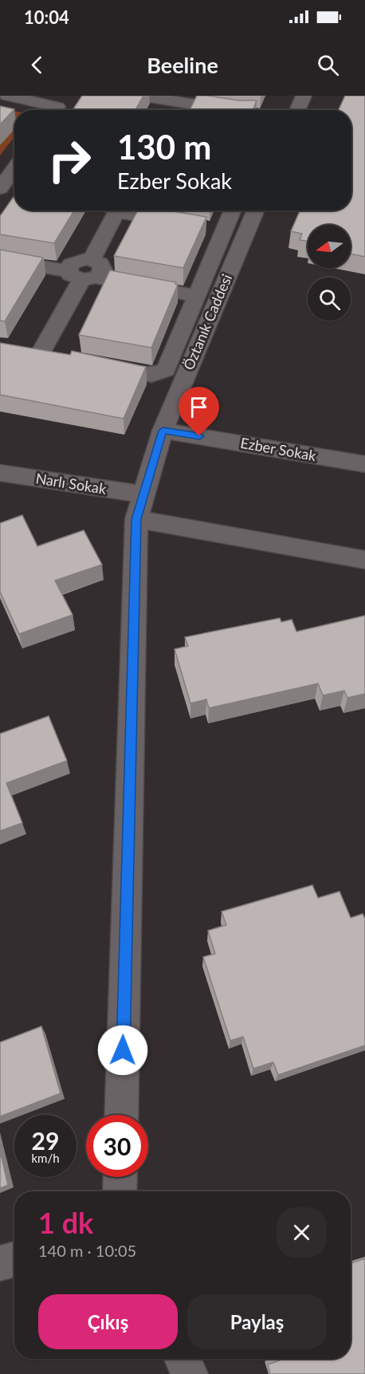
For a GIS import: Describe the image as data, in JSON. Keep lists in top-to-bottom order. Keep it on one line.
{"streets":{"street":["Öztanık Caddesi","Ezber Sokak","Narlı Sokak"]},"crossings":[["Öztanık Caddesi","Ezber Sokak"],["Öztanık Caddesi","Narlı Sokak"]],"north":"left","page":{"status":"10:04","header":"Beeline","turn":["130 m","Ezber Sokak"],"speed":"29 km/h","limit":"30","heading":["1 dk","140 m · 10:05"],"buttons":["Çıkış","Paylaş"]}}
